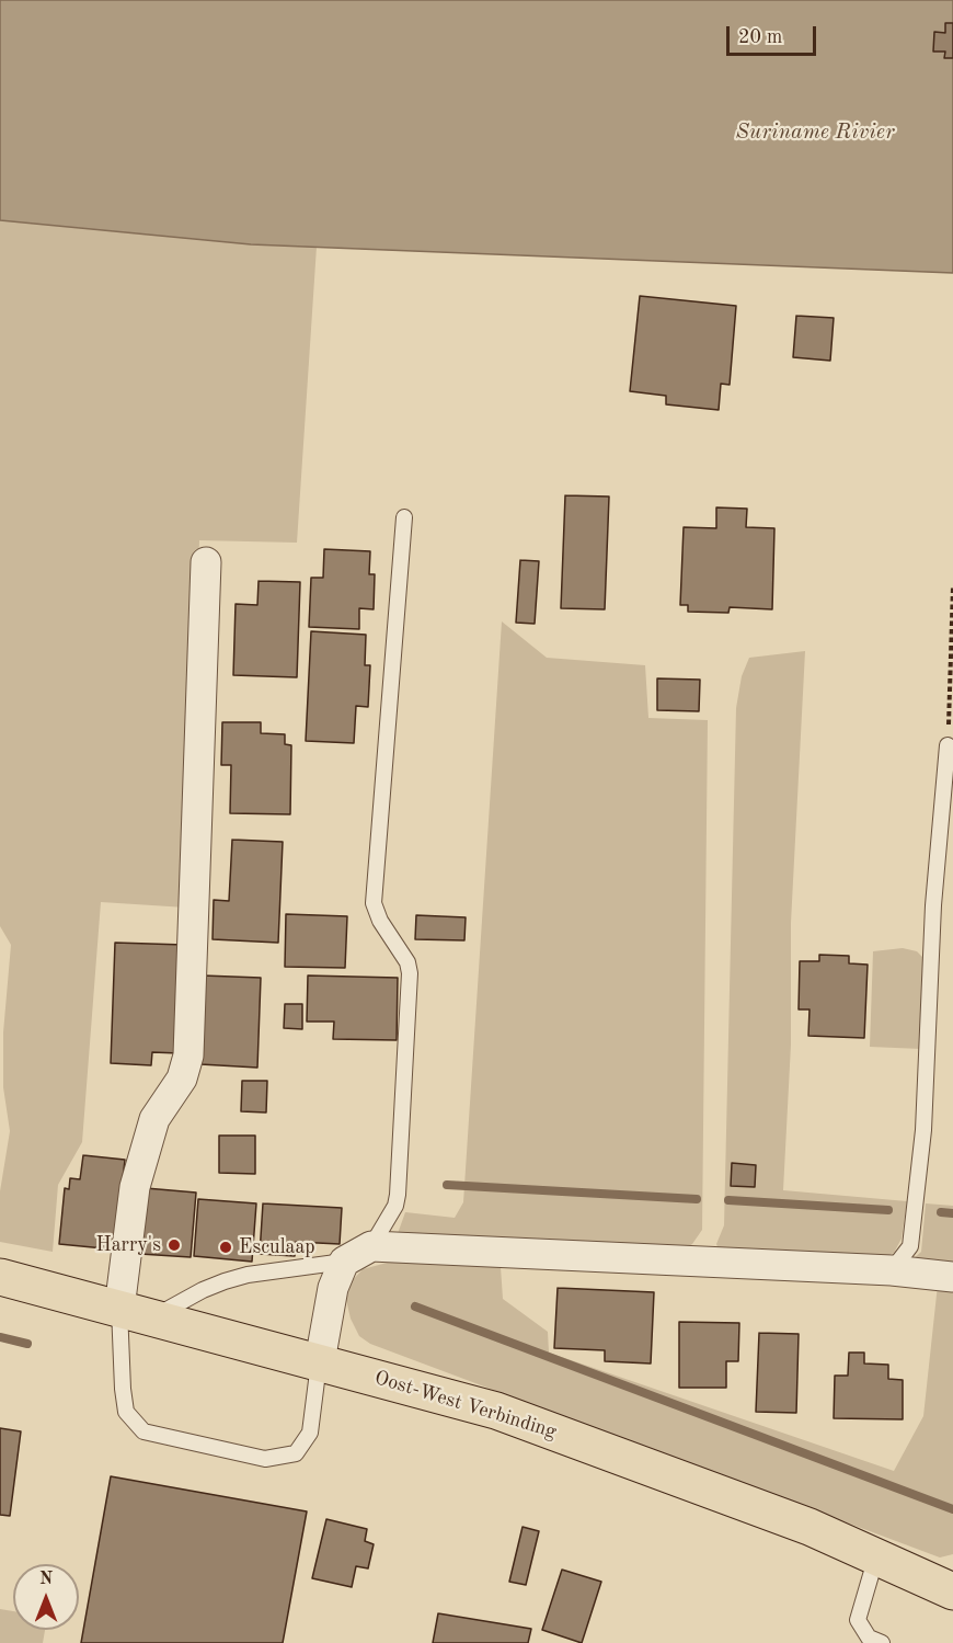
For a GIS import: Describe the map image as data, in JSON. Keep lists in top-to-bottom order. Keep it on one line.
{"streets":{"main road":["Oost-West Verbinding"]},"water":["Suriname Rivier"],"places":["Harry's","Esculaap"],"scale_bar":"20 m","north":"top"}
